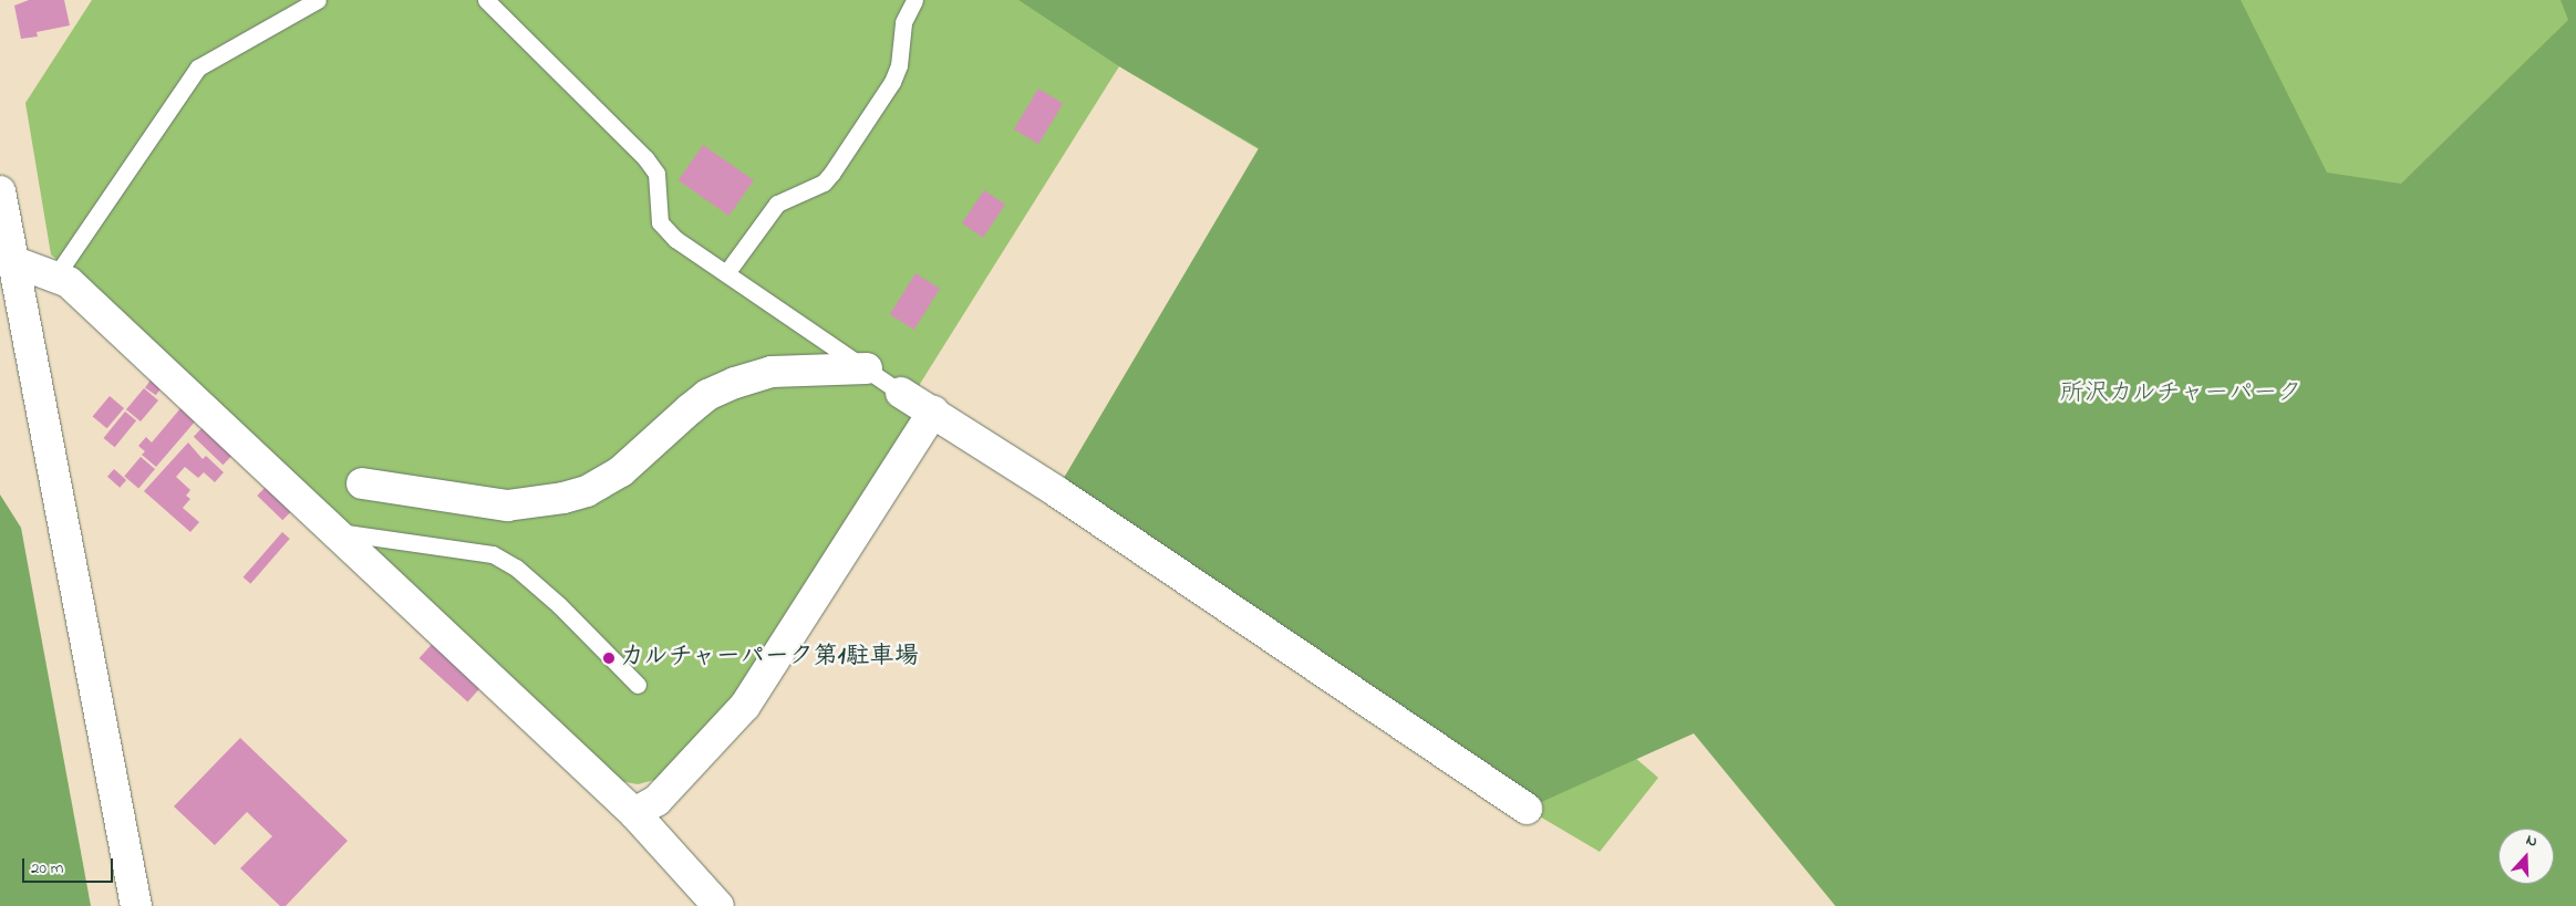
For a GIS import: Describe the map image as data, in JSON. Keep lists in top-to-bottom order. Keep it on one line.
{"parks":["所沢カルチャーパーク"],"places":["カルチャーパーク第1駐車場"],"scale_bar":"20 m","north":"top"}
